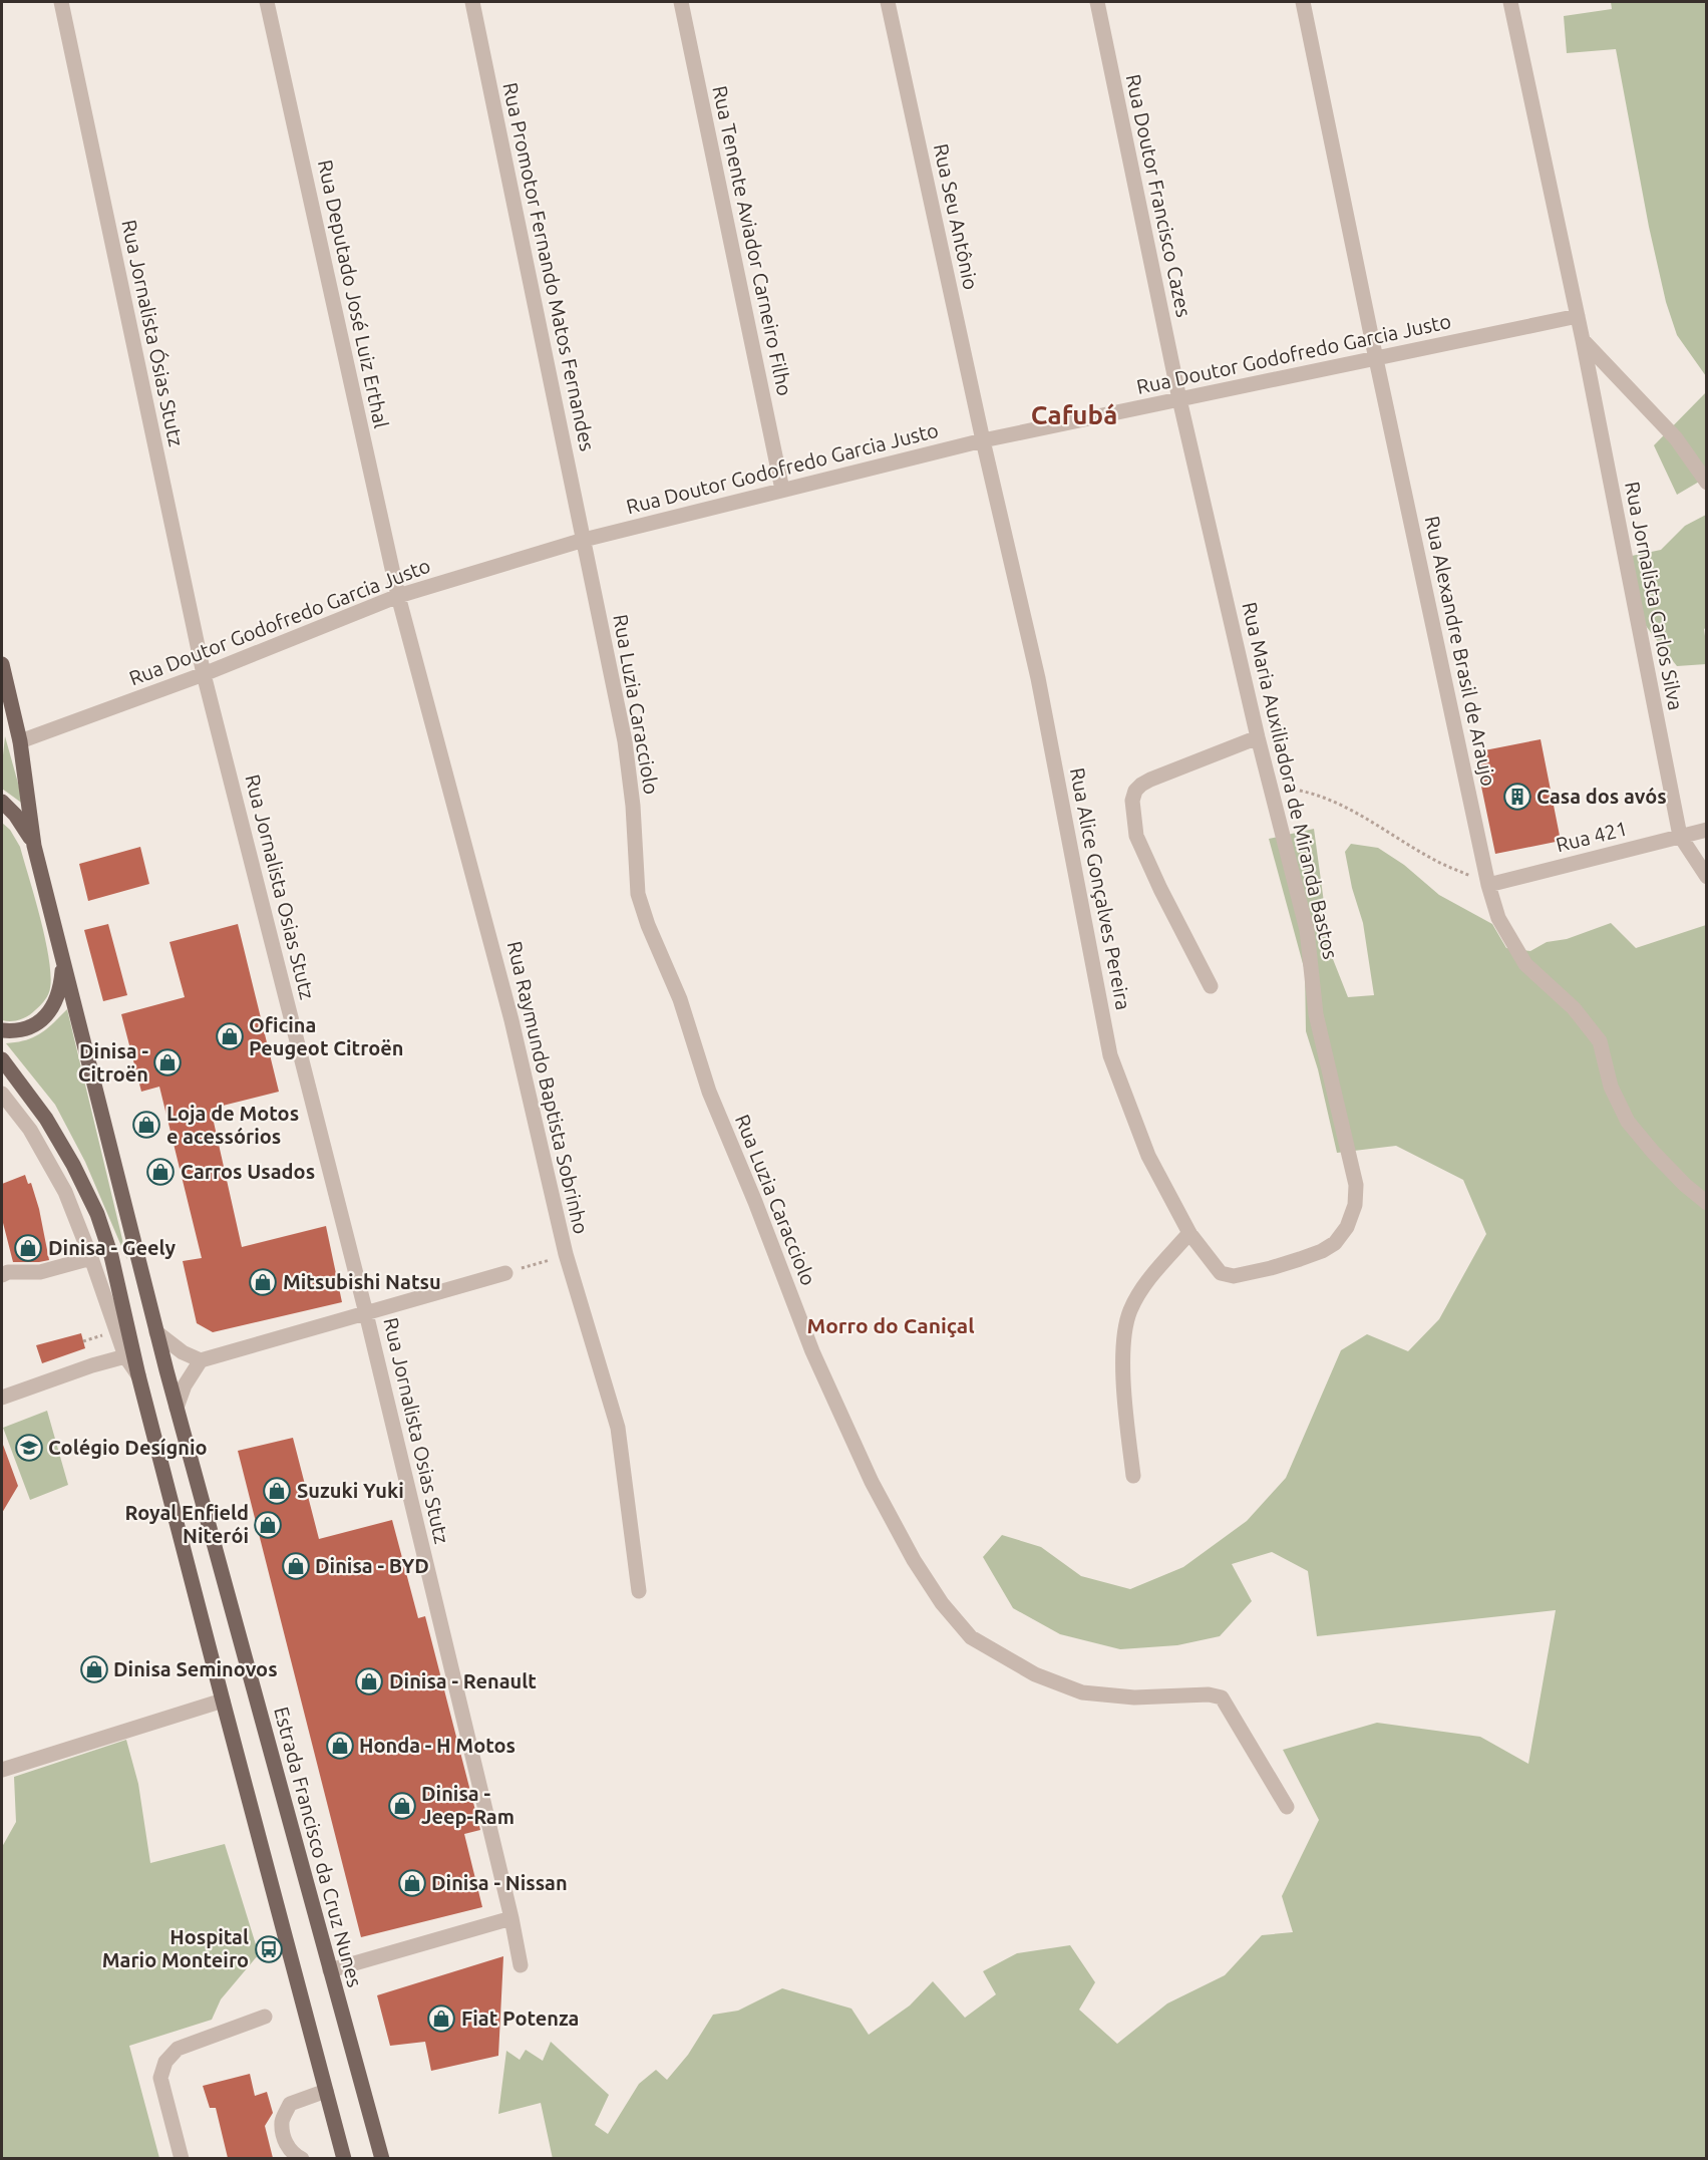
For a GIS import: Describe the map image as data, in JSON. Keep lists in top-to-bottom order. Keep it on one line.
{"streets":{"main road":["Estrada Francisco da Cruz Nunes"],"street":["Rua Doutor Francisco Cazes","Rua Seu Antônio","Rua Tenente Aviador Carneiro Filho","Rua Promotor Fernando Matos Fernandes","Rua Deputado José Luiz Erthal","Rua Jornalista Ósias Stutz","Rua Doutor Godofredo Garcia Justo","Rua Jornalista Carlos Silva","Rua Alexandre Brasil de Araujo","Rua Luzia Caracciolo","Rua Maria Auxiliadora de Miranda Bastos","Rua 421","Rua Jornalista Osias Stutz","Rua Alice Gonçalves Pereira","Rua Raymundo Baptista Sobrinho"]},"crossings":[["Rua Doutor Francisco Cazes","Rua Doutor Godofredo Garcia Justo"],["Rua Doutor Francisco Cazes","Rua Maria Auxiliadora de Miranda Bastos"],["Rua Seu Antônio","Rua Doutor Godofredo Garcia Justo"],["Rua Seu Antônio","Rua Alice Gonçalves Pereira"],["Rua Tenente Aviador Carneiro Filho","Rua Doutor Godofredo Garcia Justo"],["Rua Promotor Fernando Matos Fernandes","Rua Doutor Godofredo Garcia Justo"],["Rua Promotor Fernando Matos Fernandes","Rua Luzia Caracciolo"],["Rua Deputado José Luiz Erthal","Rua Doutor Godofredo Garcia Justo"],["Rua Deputado José Luiz Erthal","Rua Raymundo Baptista Sobrinho"],["Rua Jornalista Ósias Stutz","Rua Doutor Godofredo Garcia Justo"],["Rua Jornalista Ósias Stutz","Rua Jornalista Osias Stutz"],["Rua Doutor Godofredo Garcia Justo","Rua Jornalista Carlos Silva"],["Rua Doutor Godofredo Garcia Justo","Rua Alexandre Brasil de Araujo"],["Rua Doutor Godofredo Garcia Justo","Rua Luzia Caracciolo"],["Rua Doutor Godofredo Garcia Justo","Rua Maria Auxiliadora de Miranda Bastos"],["Rua Doutor Godofredo Garcia Justo","Rua Jornalista Osias Stutz"],["Rua Doutor Godofredo Garcia Justo","Rua Alice Gonçalves Pereira"],["Rua Doutor Godofredo Garcia Justo","Rua Raymundo Baptista Sobrinho"],["Rua Jornalista Carlos Silva","Rua 421"],["Rua Alexandre Brasil de Araujo","Rua 421"],["Rua Maria Auxiliadora de Miranda Bastos","Rua Alice Gonçalves Pereira"]],"districts":["Cafubá","Morro do Caniçal"],"places":{"building":["Casa dos avós"],"shop":["Oficina Peugeot Citroën","Dinisa - Citroën","Loja de Motos e acessórios","Carros Usados","Dinisa - Geely","Mitsubishi Natsu","Suzuki Yuki","Royal Enfield Niterói","Dinisa - BYD","Dinisa Seminovos","Dinisa - Renault","Honda - H Motos","Dinisa - Jeep-Ram","Dinisa - Nissan","Fiat Potenza"],"school or university":["Colégio Desígnio"],"bus stop":["Hospital Mario Monteiro"]}}
